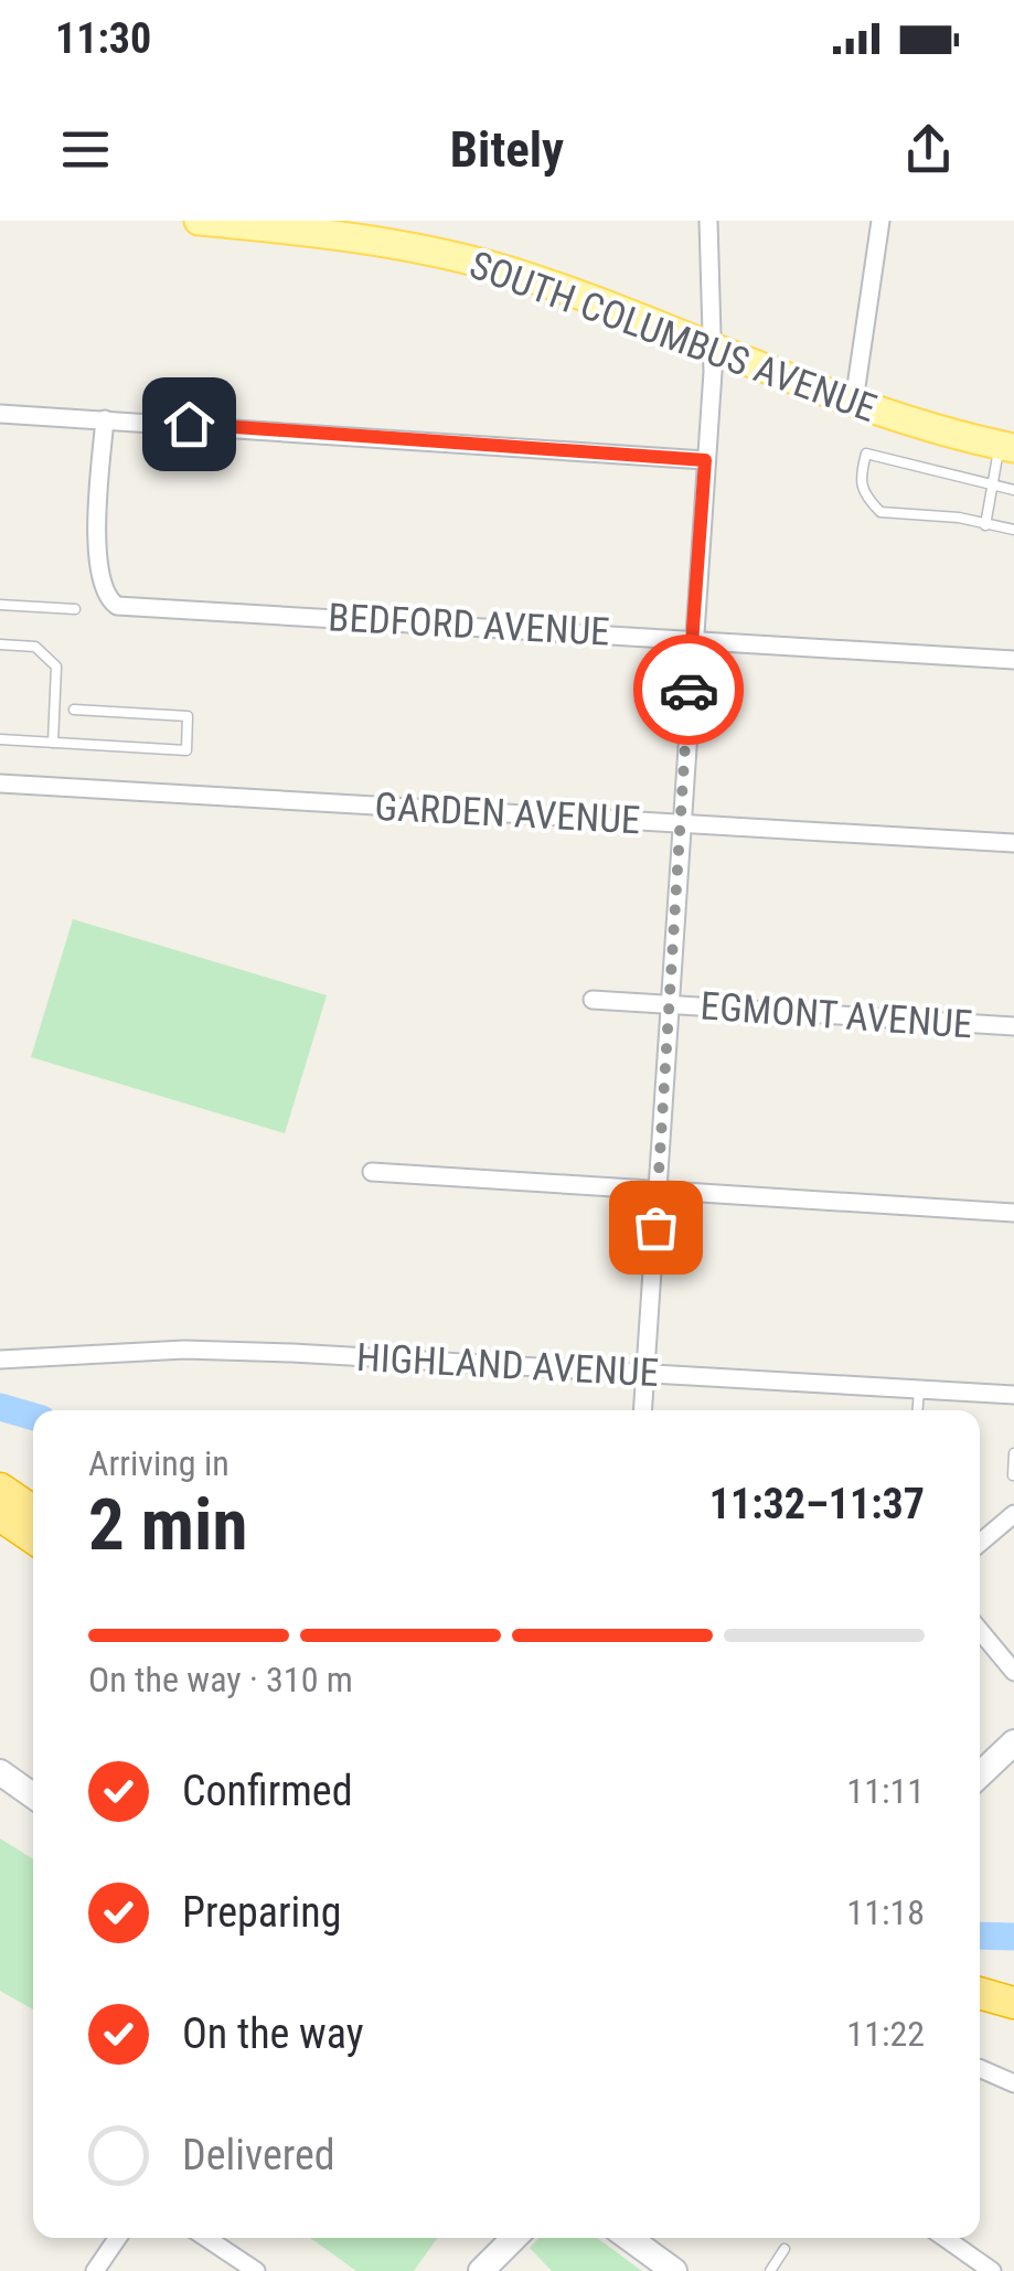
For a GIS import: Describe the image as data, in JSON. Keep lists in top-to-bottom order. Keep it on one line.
{"streets":{"main road":["SOUTH COLUMBUS AVENUE"],"street":["BEDFORD AVENUE","GARDEN AVENUE","EGMONT AVENUE","HIGHLAND AVENUE"]},"page":{"status":"11:30","header":"Bitely","heading":["2 min","Arriving in","11:32–11:37"],"bar":"On the way · 310 m","list":[["Confirmed","11:11"],["Preparing","11:18"],["On the way","11:22"],"Delivered"]}}
